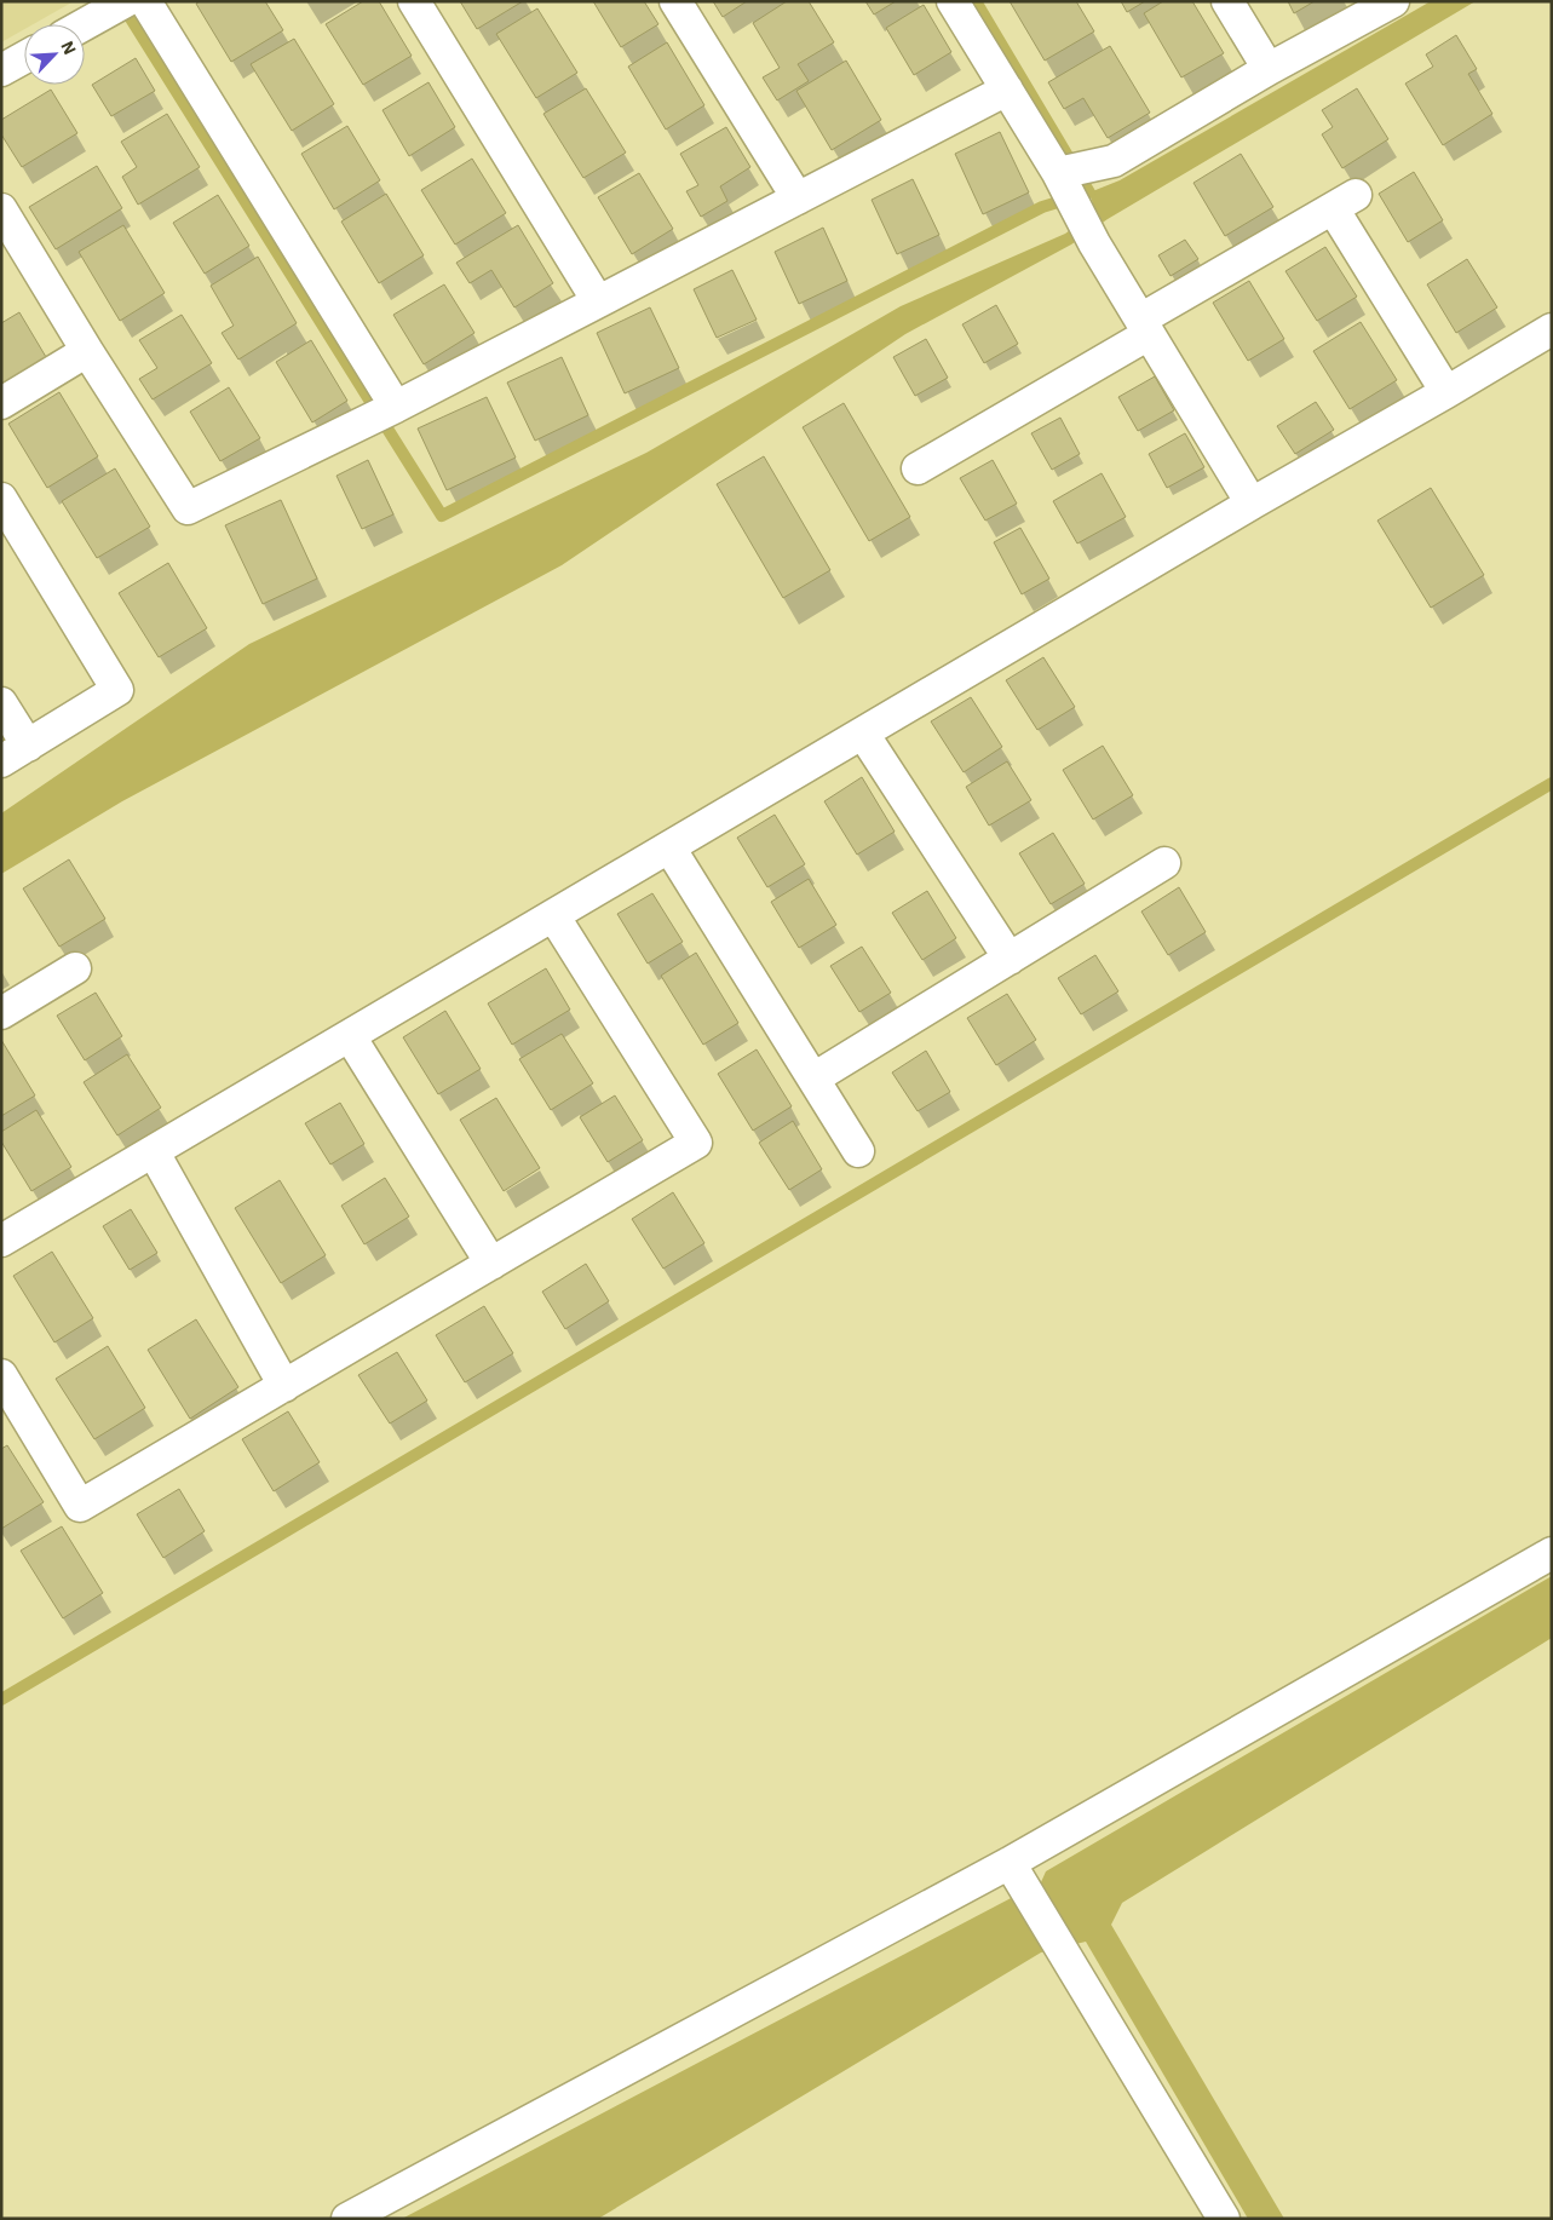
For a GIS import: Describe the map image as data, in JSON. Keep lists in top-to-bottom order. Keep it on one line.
{"north":"top right"}
